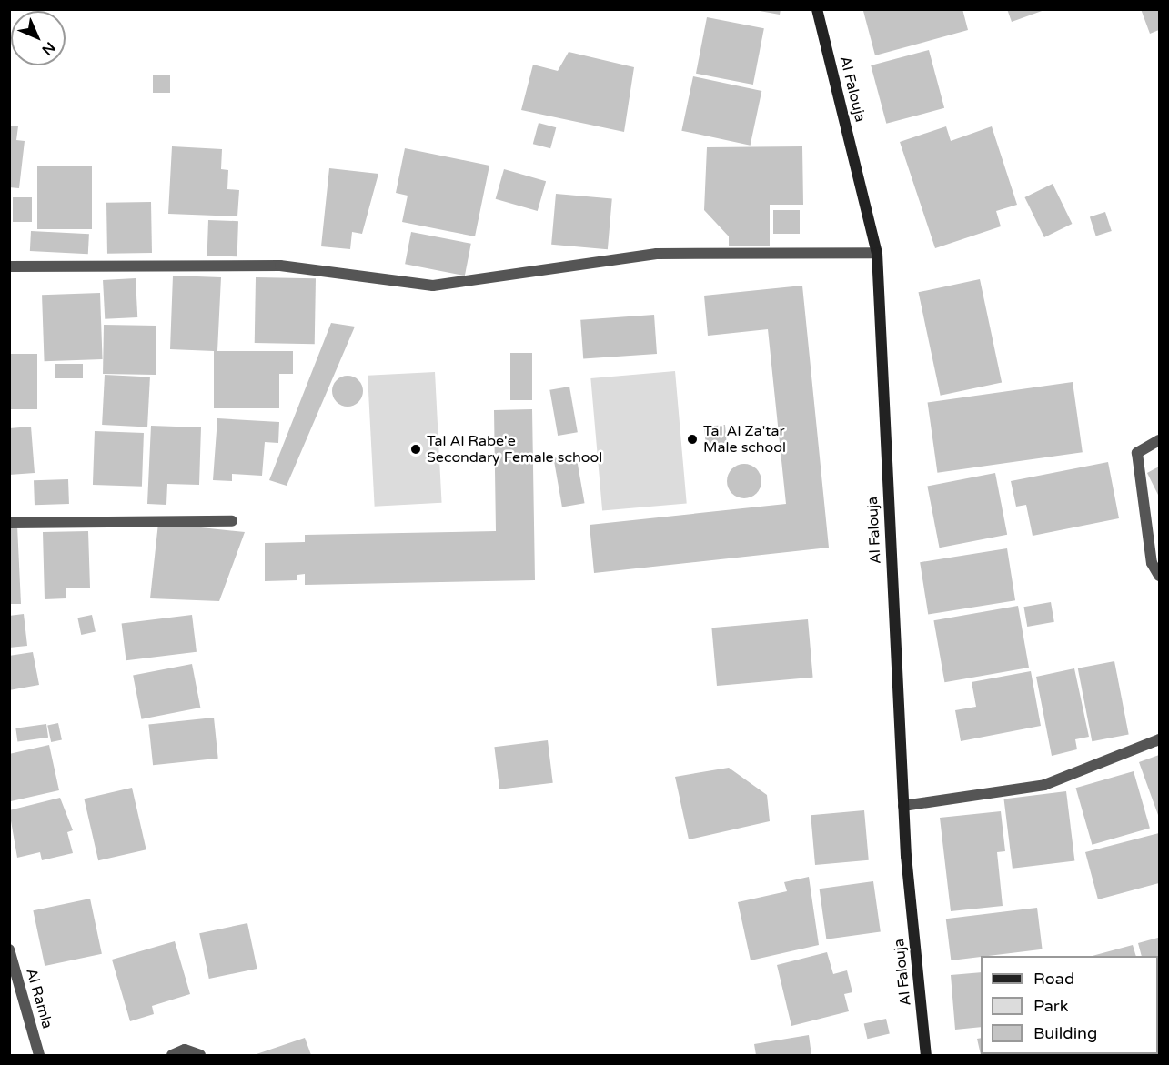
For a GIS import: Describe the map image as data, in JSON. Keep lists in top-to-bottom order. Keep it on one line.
{"streets":{"main road":["Al Falouja"],"street":["Al Ramla"]},"places":["Tal Al Za'tar Male school","Tal Al Rabe'e Secondary Female school"],"legend":["Road","Park","Building"],"north":"bottom right"}
